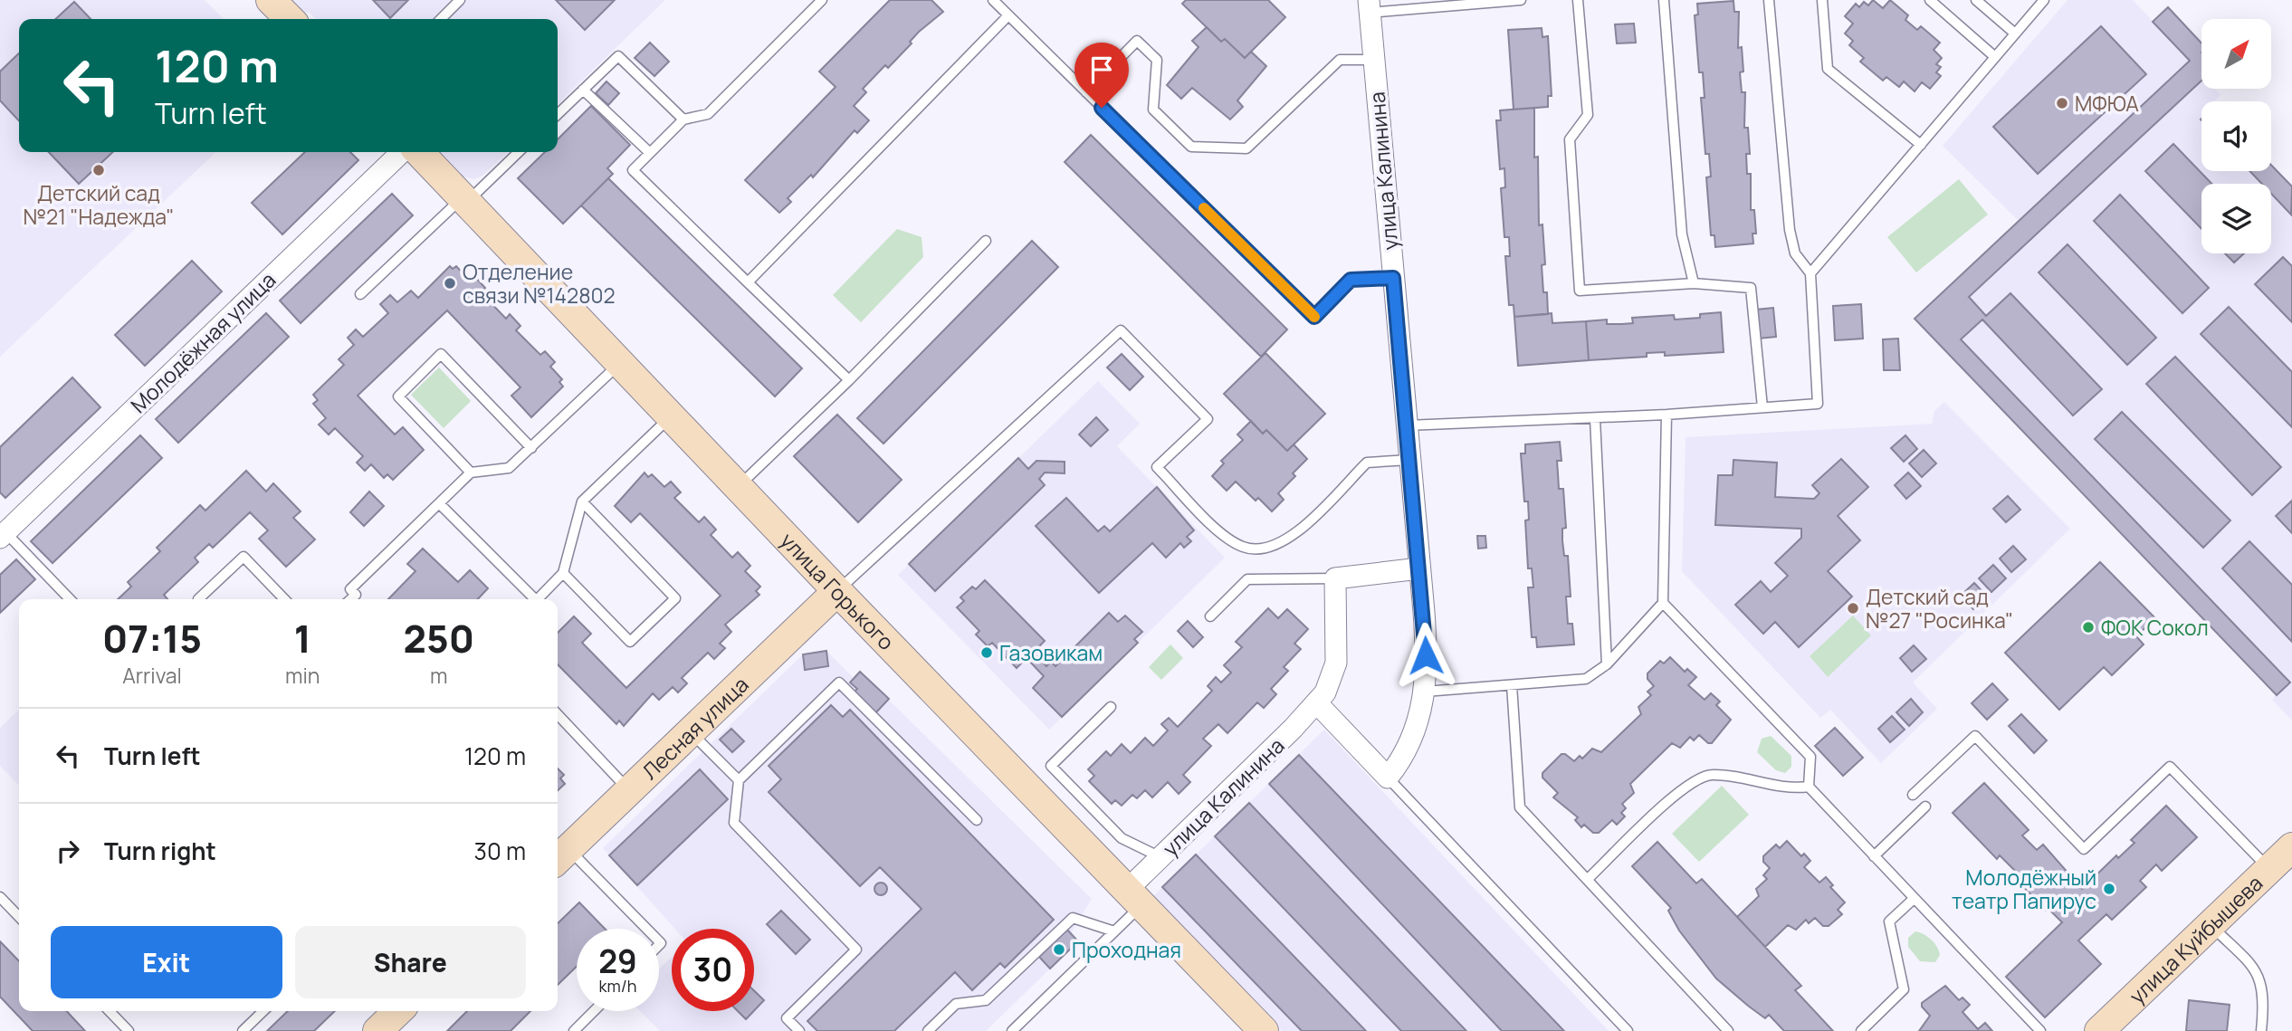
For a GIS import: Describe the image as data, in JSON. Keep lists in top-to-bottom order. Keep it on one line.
{"streets":{"street":["улица Калинина","Молодёжная улица","улица Горького","Лесная улица","улица Куйбышева"]},"crossings":[["улица Калинина","улица Горького"],["улица Горького","Лесная улица"]],"places":["МФЮА","Детский сад №21 \"Надежда\"","Отделение связи №142802","Детский сад №27 \"Росинка\"","ФОК Сокол","Газовикам","Молодёжный театр Папирус","Проходная"],"north":"top right","page":{"turn":["120 m","Turn left"],"eta":["07:15","Arrival","1","min","250","m"],"list":[{"name":"Turn left","value":"120 m"},{"name":"Turn right","value":"30 m"}],"buttons":["Exit","Share"],"speed":"29 km/h","limit":"30"}}
